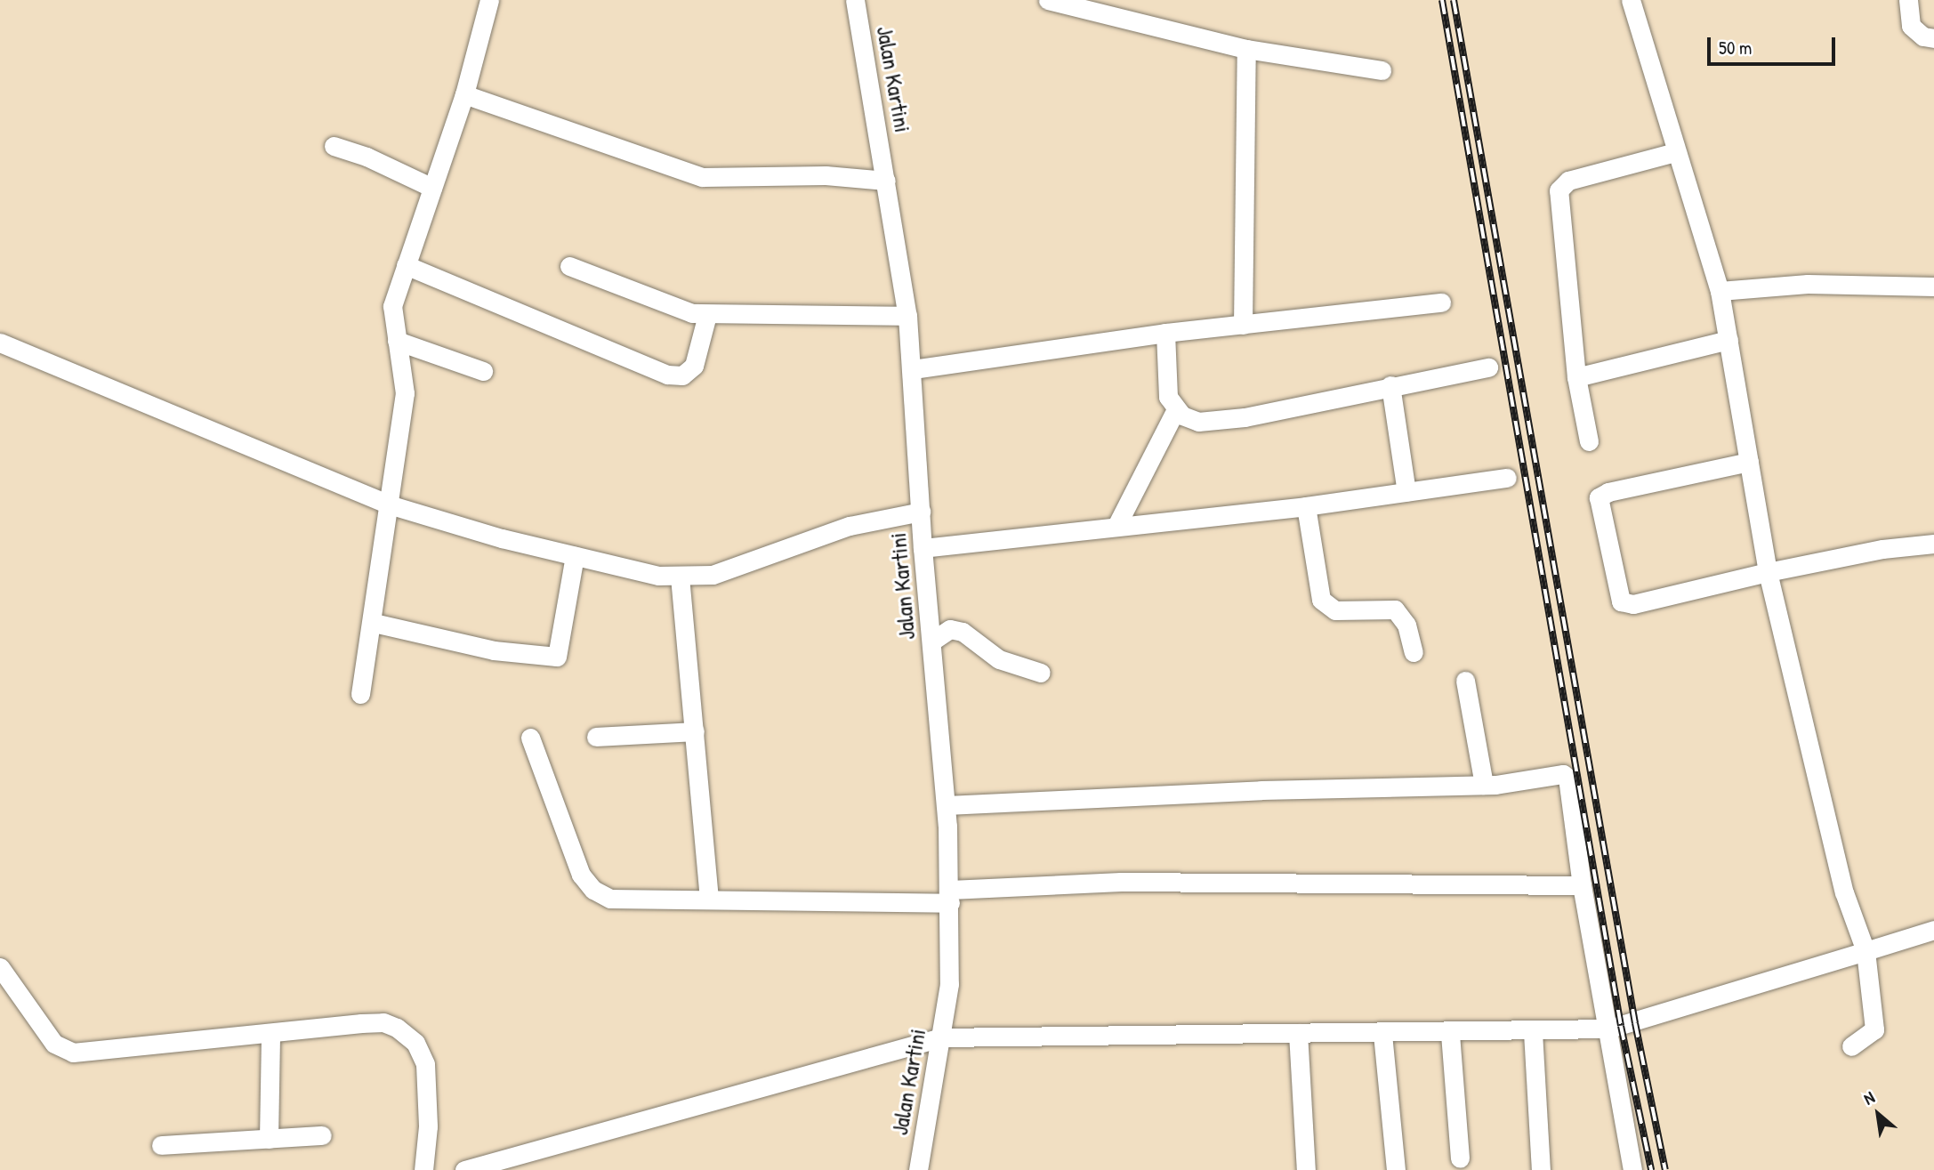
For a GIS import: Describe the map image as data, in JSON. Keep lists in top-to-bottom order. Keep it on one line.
{"streets":{"street":["Jalan Kartini"]},"scale_bar":"50 m","north":"top left"}
